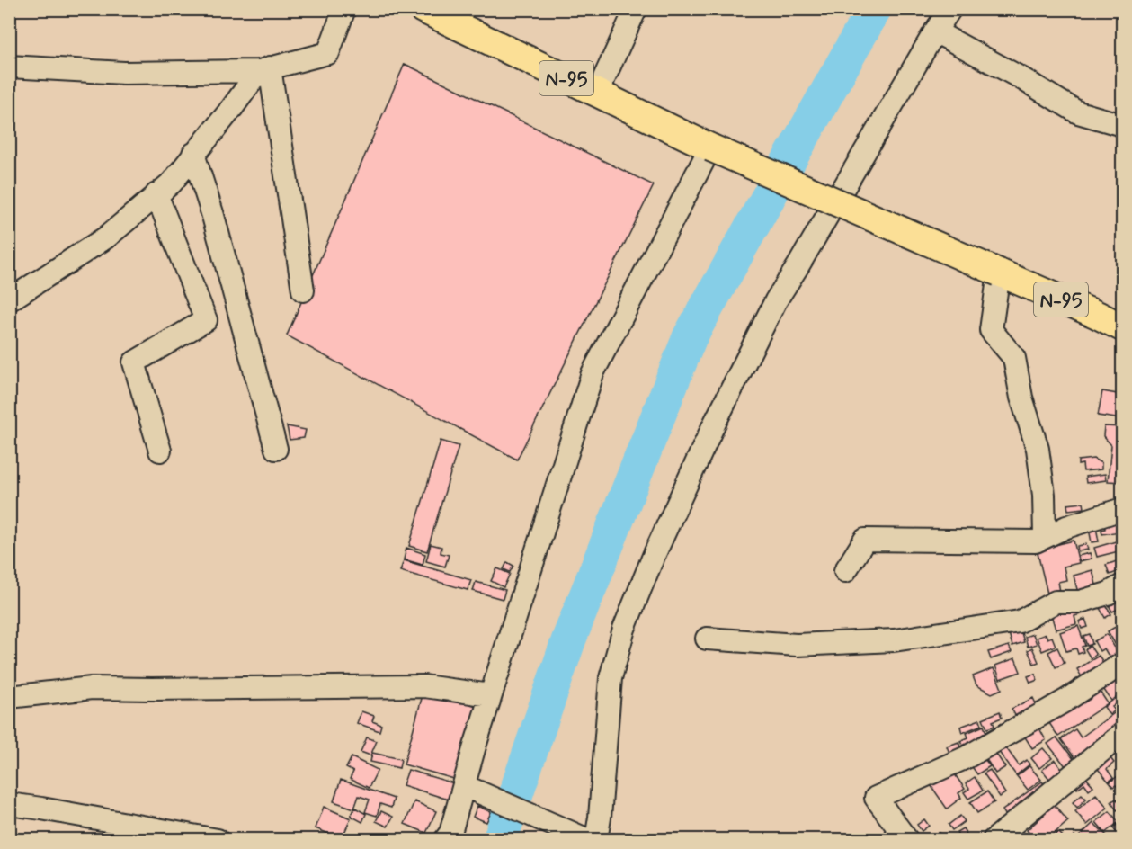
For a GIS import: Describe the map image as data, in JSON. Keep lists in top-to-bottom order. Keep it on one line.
{"streets":{"main road":["N-95"]}}
